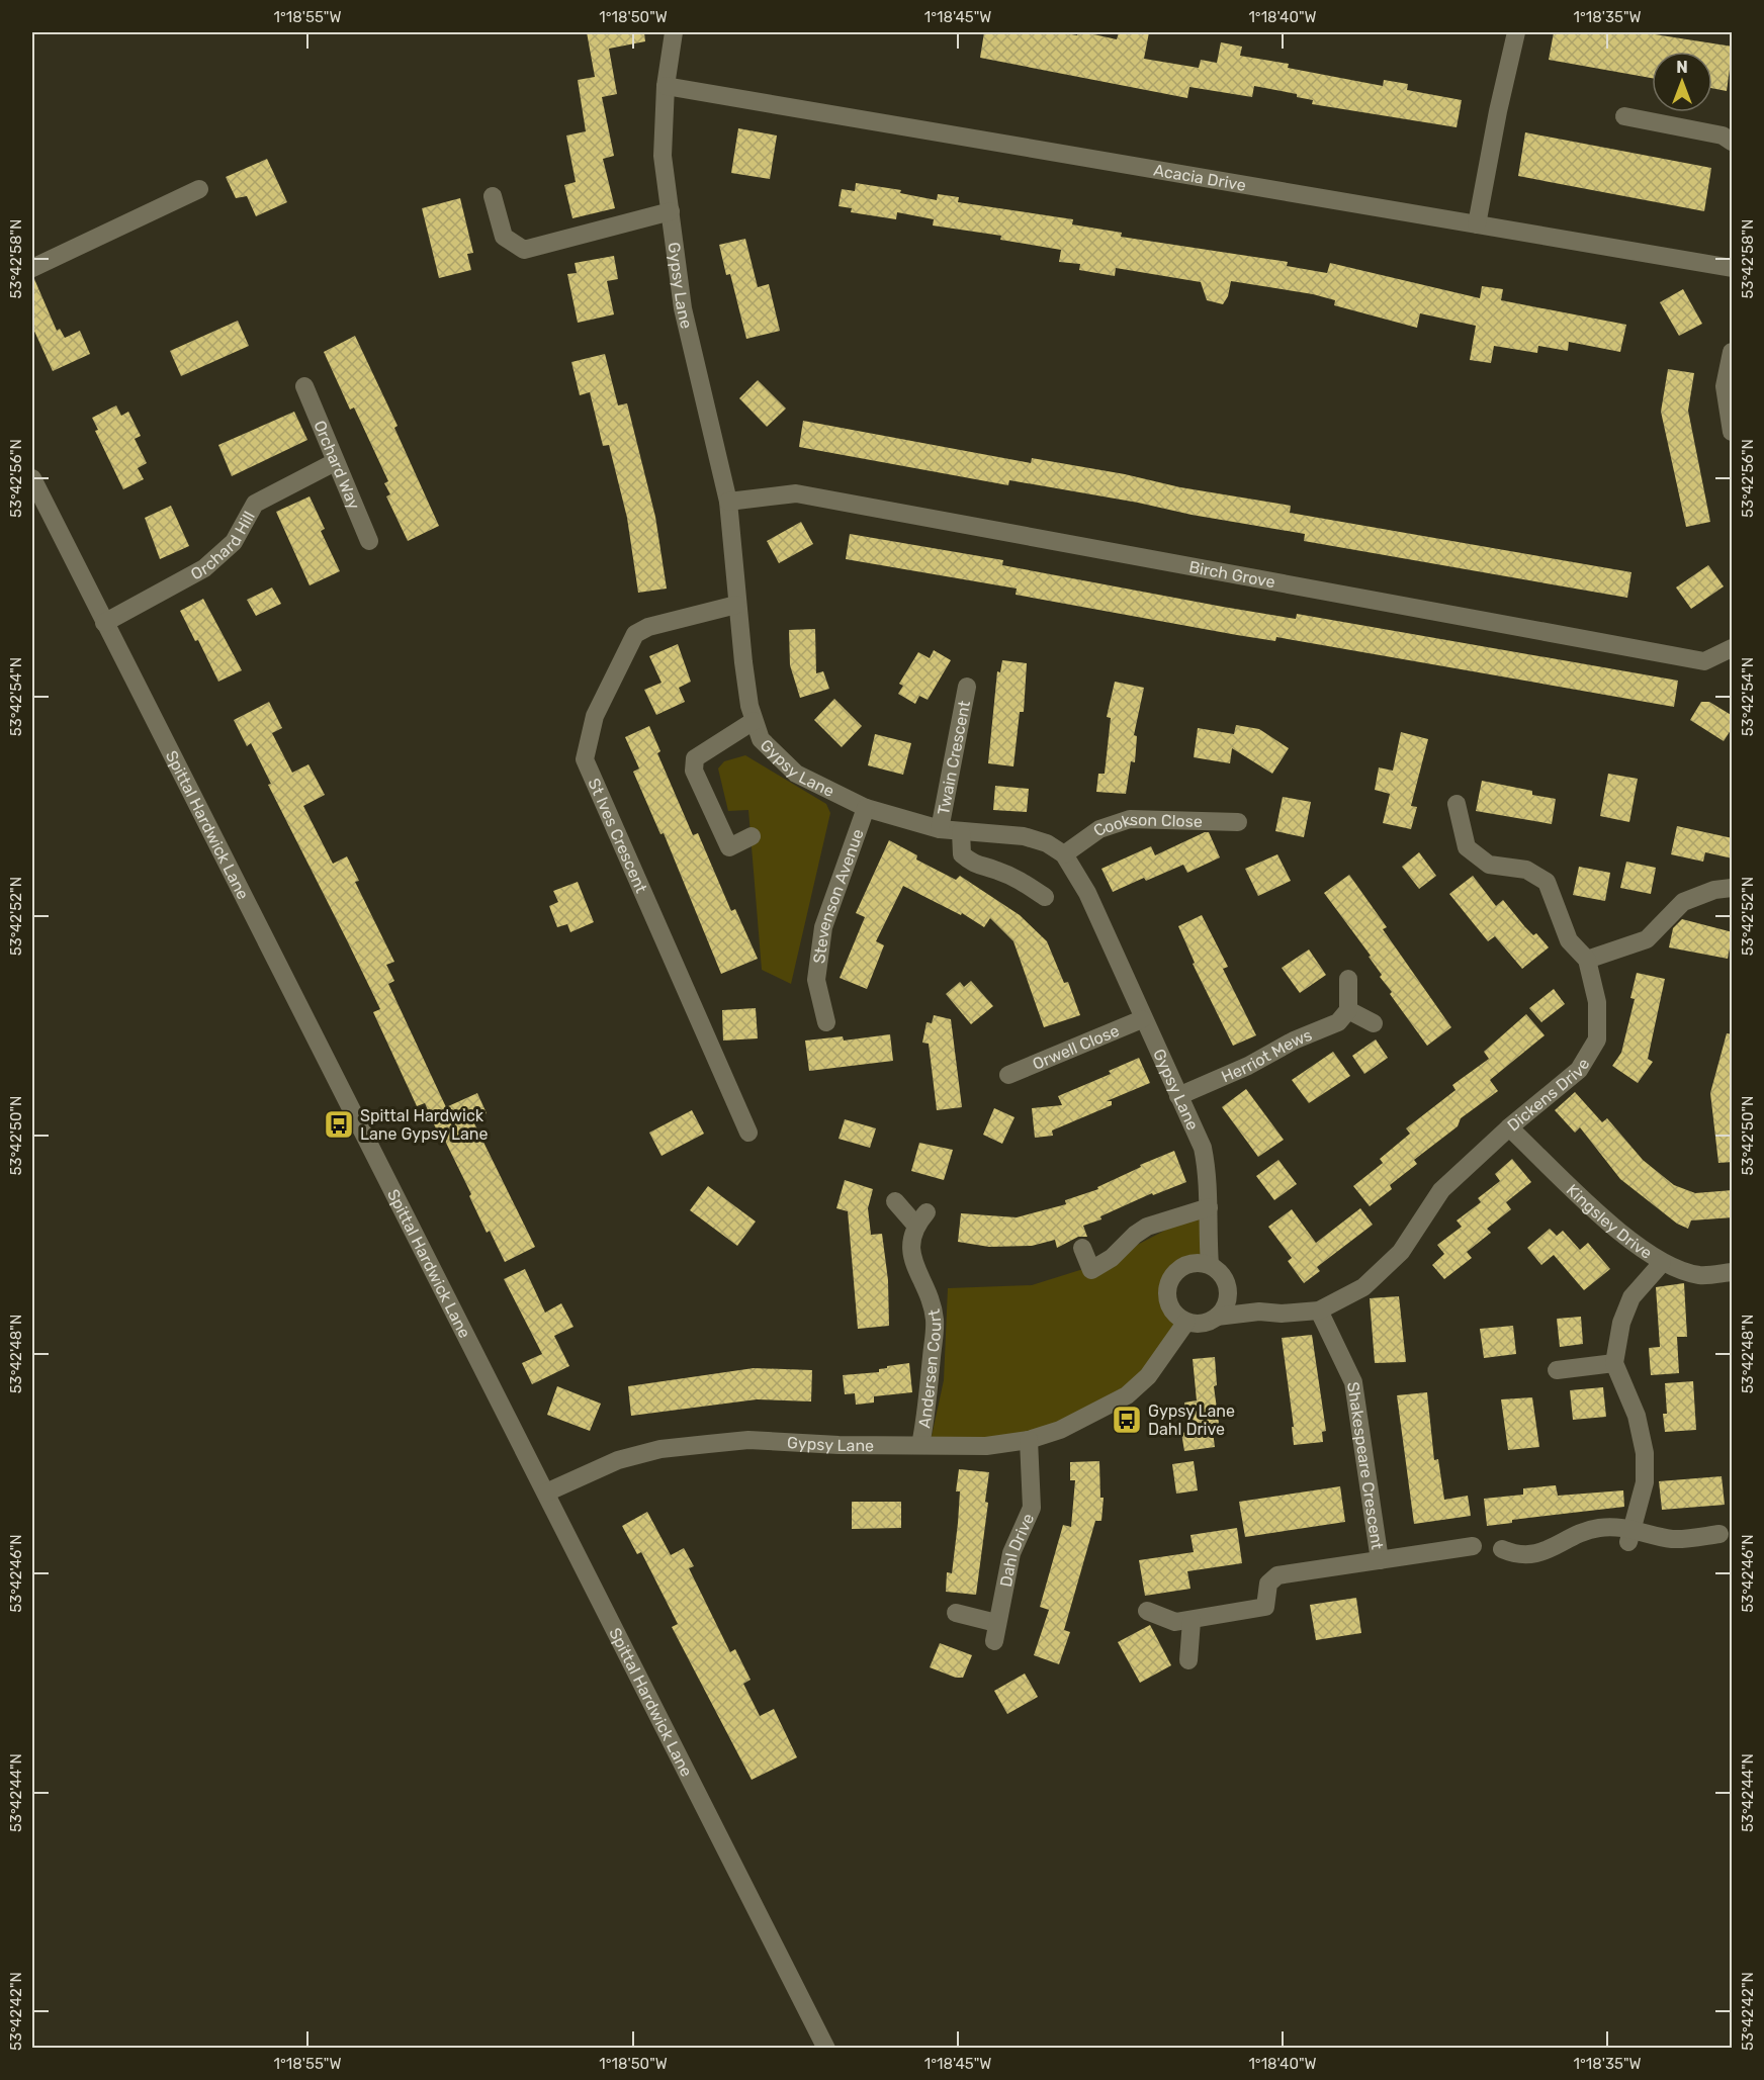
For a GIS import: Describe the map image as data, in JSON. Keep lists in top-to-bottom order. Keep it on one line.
{"streets":{"street":["Acacia Drive","Gypsy Lane","Orchard Way","Orchard Hill","Birch Grove","Twain Crescent","Spittal Hardwick Lane","Cookson Close","St Ives Crescent","Stevenson Avenue","Orwell Close","Herriot Mews","Dickens Drive","Kingsley Drive","Andersen Court","Shakespeare Crescent","Dahl Drive"]},"crossings":[["Acacia Drive","Gypsy Lane"],["Gypsy Lane","Birch Grove"],["Gypsy Lane","Twain Crescent"],["Gypsy Lane","Spittal Hardwick Lane"],["Gypsy Lane","Cookson Close"],["Gypsy Lane","St Ives Crescent"],["Gypsy Lane","Stevenson Avenue"],["Gypsy Lane","Orwell Close"],["Gypsy Lane","Herriot Mews"],["Gypsy Lane","Dickens Drive"],["Gypsy Lane","Andersen Court"],["Gypsy Lane","Dahl Drive"],["Orchard Way","Orchard Hill"],["Orchard Hill","Spittal Hardwick Lane"],["Dickens Drive","Kingsley Drive"],["Dickens Drive","Shakespeare Crescent"]],"places":{"bus stop":["Spittal Hardwick Lane Gypsy Lane","Gypsy Lane Dahl Drive"]},"north":"top","coordinates":["1°18'55\"W","1°18'50\"W","1°18'45\"W","1°18'40\"W","1°18'35\"W","53°42'58\"N","53°42'56\"N","53°42'54\"N","53°42'52\"N","53°42'50\"N","53°42'48\"N","53°42'46\"N","53°42'44\"N","53°42'42\"N"]}
